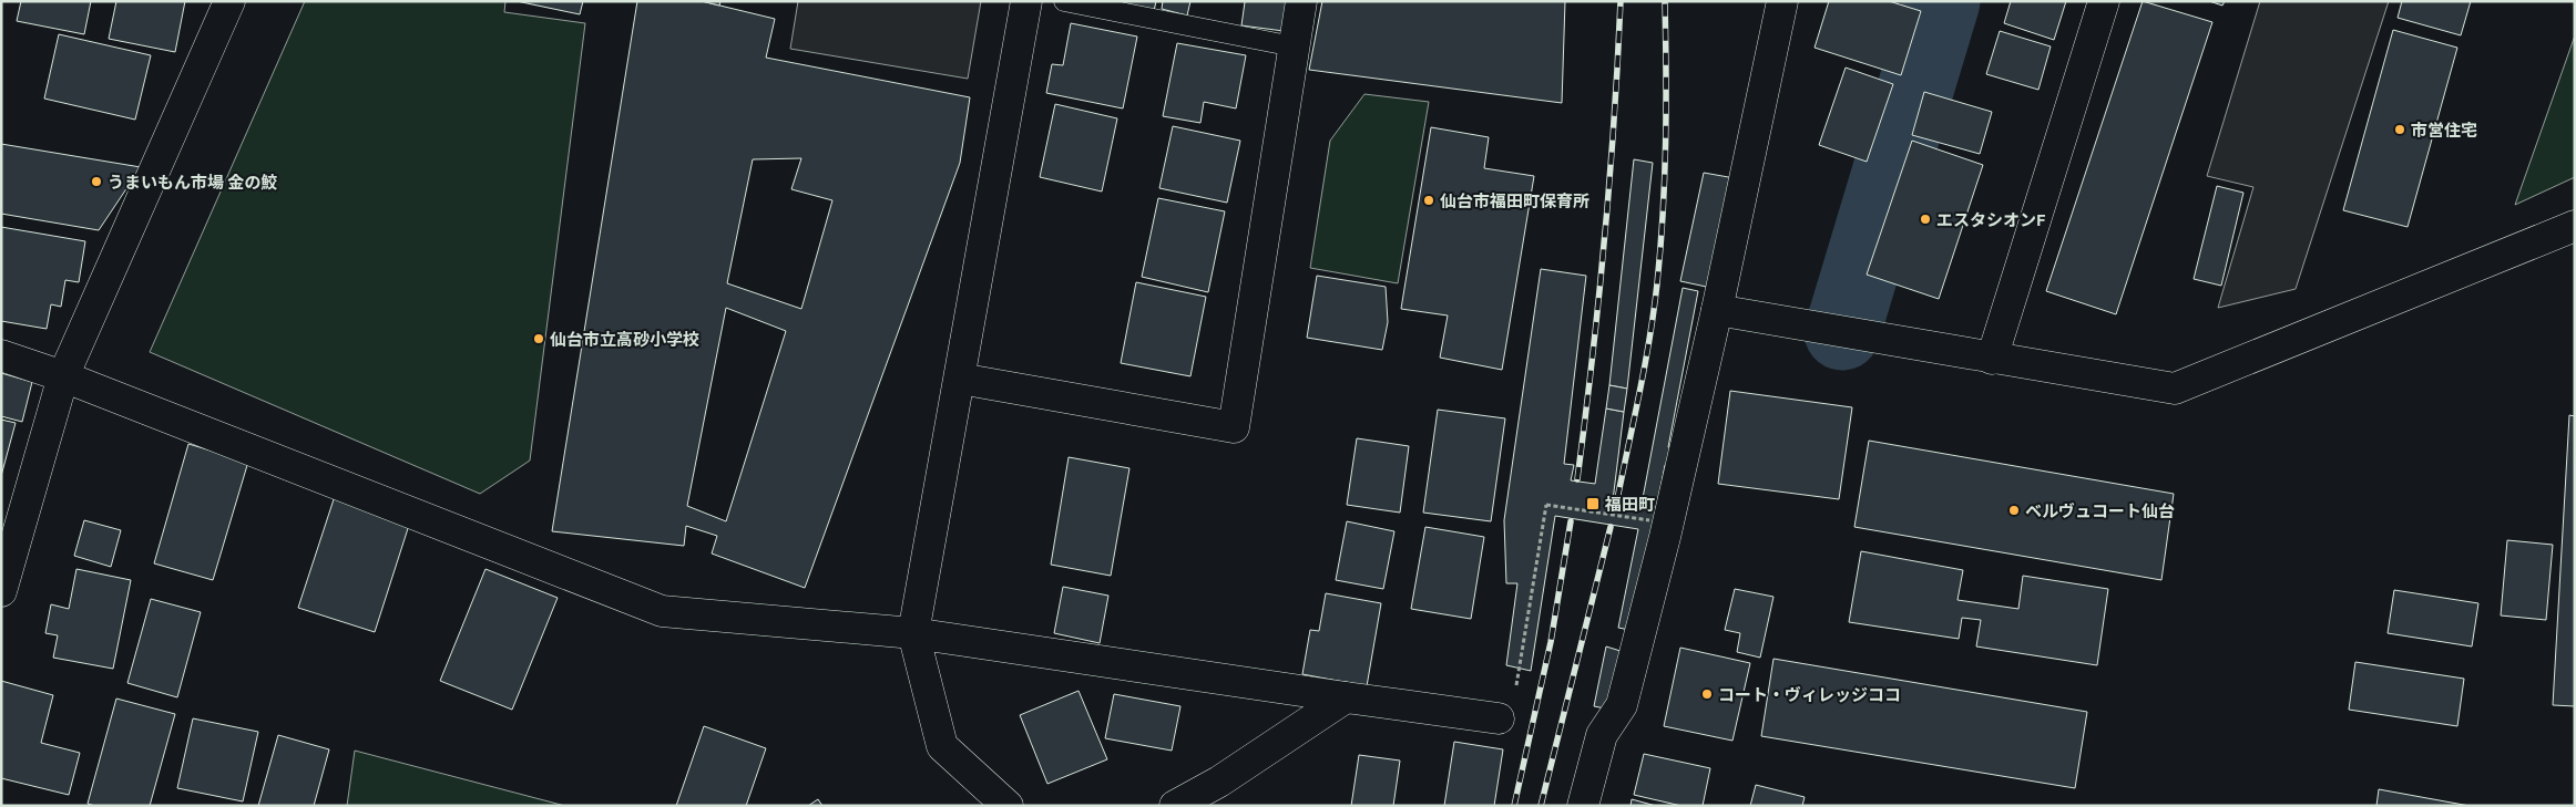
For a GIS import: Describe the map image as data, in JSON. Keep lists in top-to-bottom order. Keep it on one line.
{"places":{"other":["市営住宅","うまいもん市場 金の鮫","仙台市福田町保育所","エスタシオンF","仙台市立高砂小学校","ベルヴュコート仙台","コート・ヴィレッジココ"],"transit":["福田町"]}}
